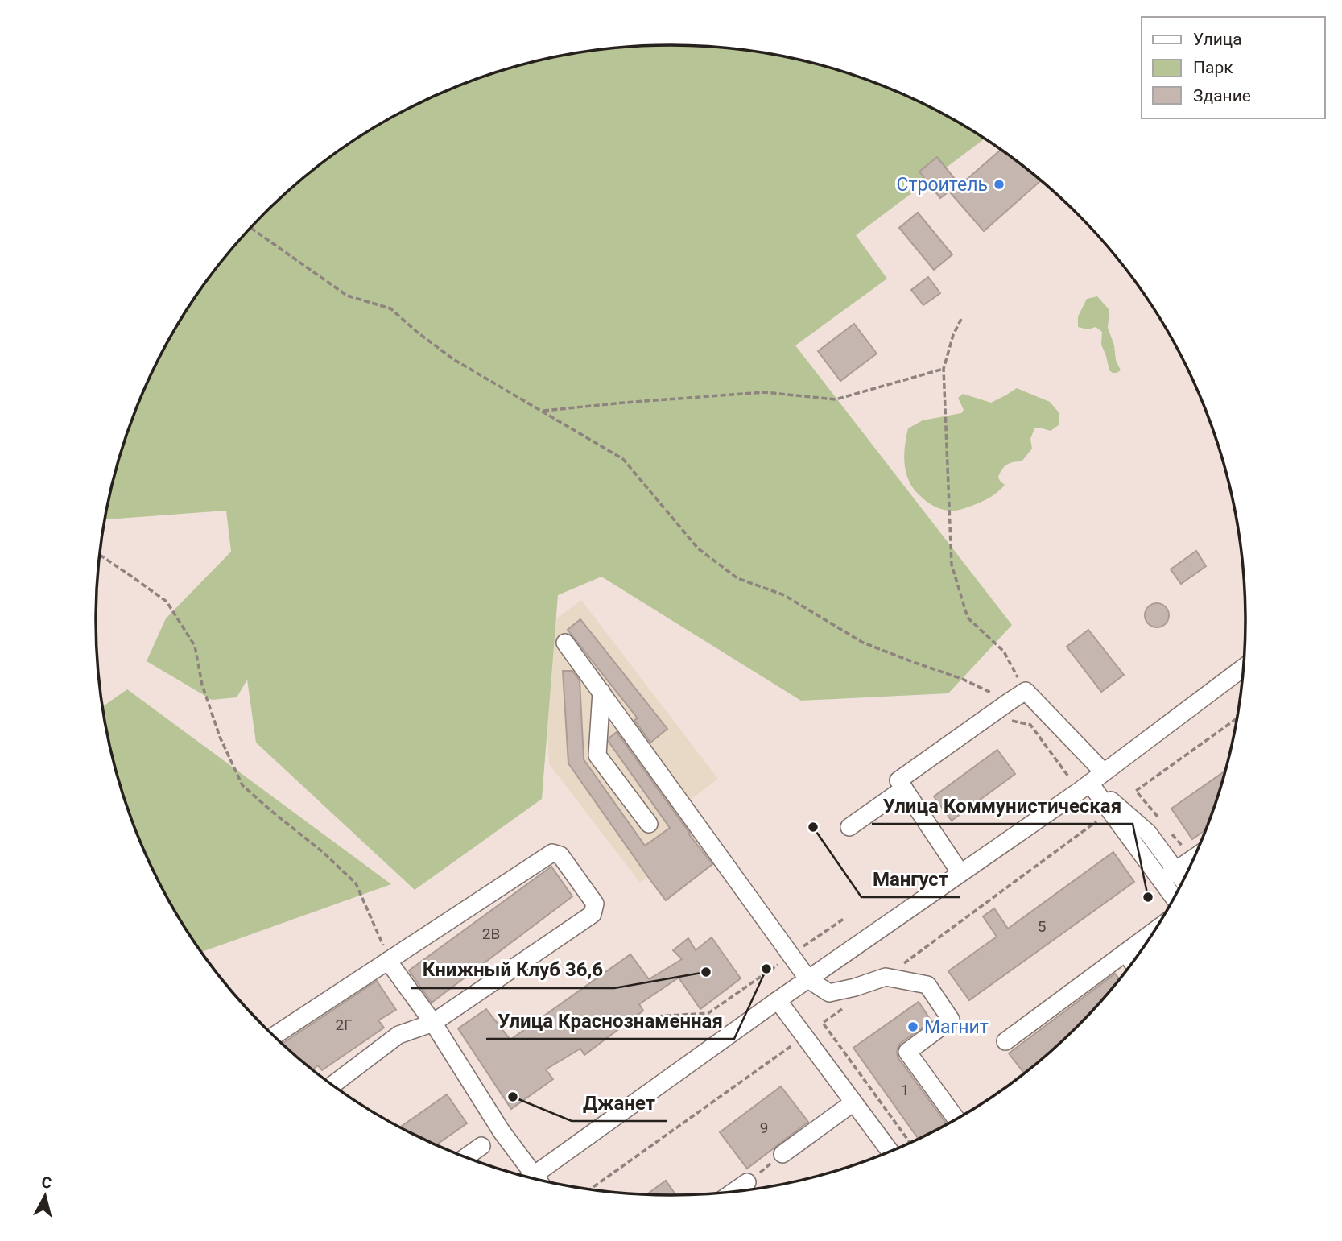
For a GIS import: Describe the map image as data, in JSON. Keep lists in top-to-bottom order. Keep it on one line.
{"places":["Строитель","Мангуст","Улица Коммунистическая","Улица Краснознаменная","Книжный Клуб 36,6","Магнит","Джанет"],"house_numbers":["5","2В","2Г","1","9"],"legend":["Улица","Парк","Здание"],"north":"top"}
